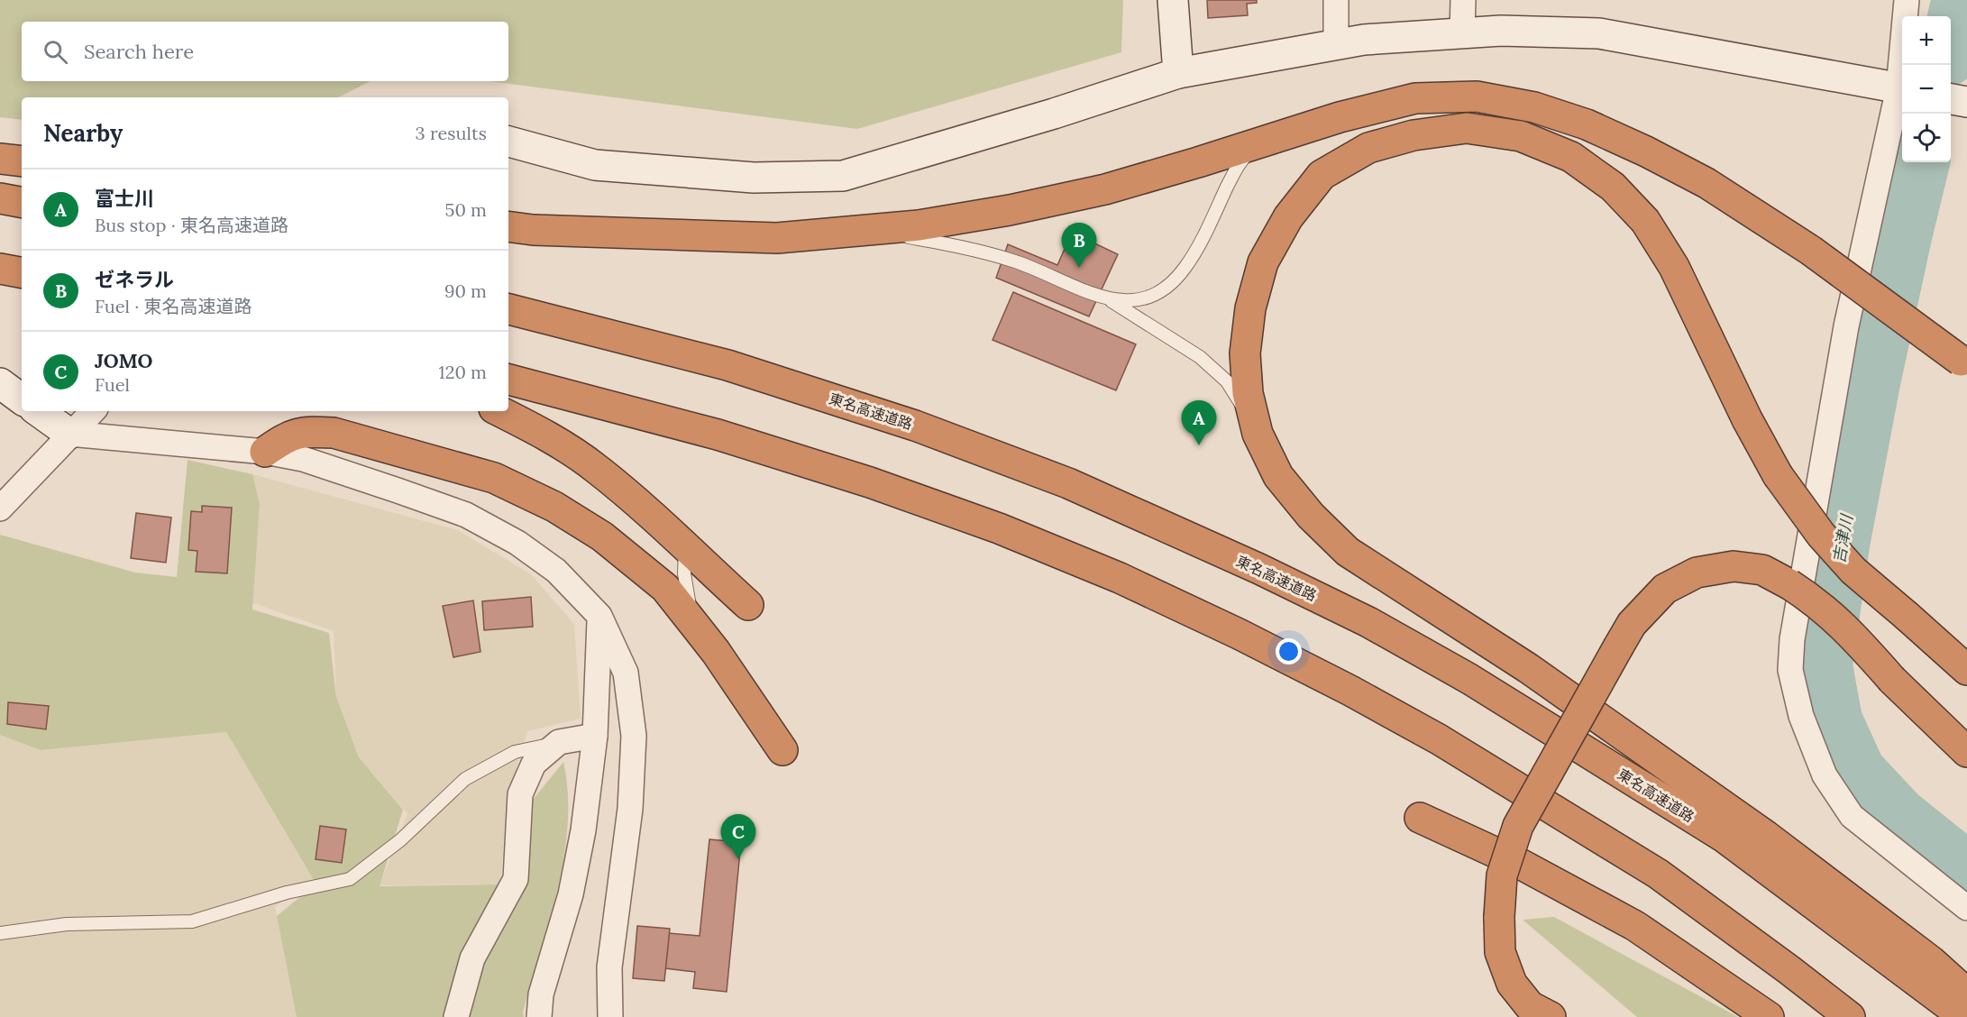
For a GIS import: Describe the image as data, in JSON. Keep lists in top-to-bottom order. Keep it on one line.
{"streets":{"highway":["東名高速道路"]},"water":["吉津川"],"page":{"map_buttons":["+","−"],"search":"Search here","heading":["Nearby","3 results"],"list":[{"mark":"A","name":"富士川","note":"Bus stop · 東名高速道路","value":"50 m"},{"mark":"B","name":"ゼネラル","note":"Fuel · 東名高速道路","value":"90 m"},{"mark":"C","name":"JOMO","note":"Fuel","value":"120 m"}],"pins":["B","A","C"]}}
